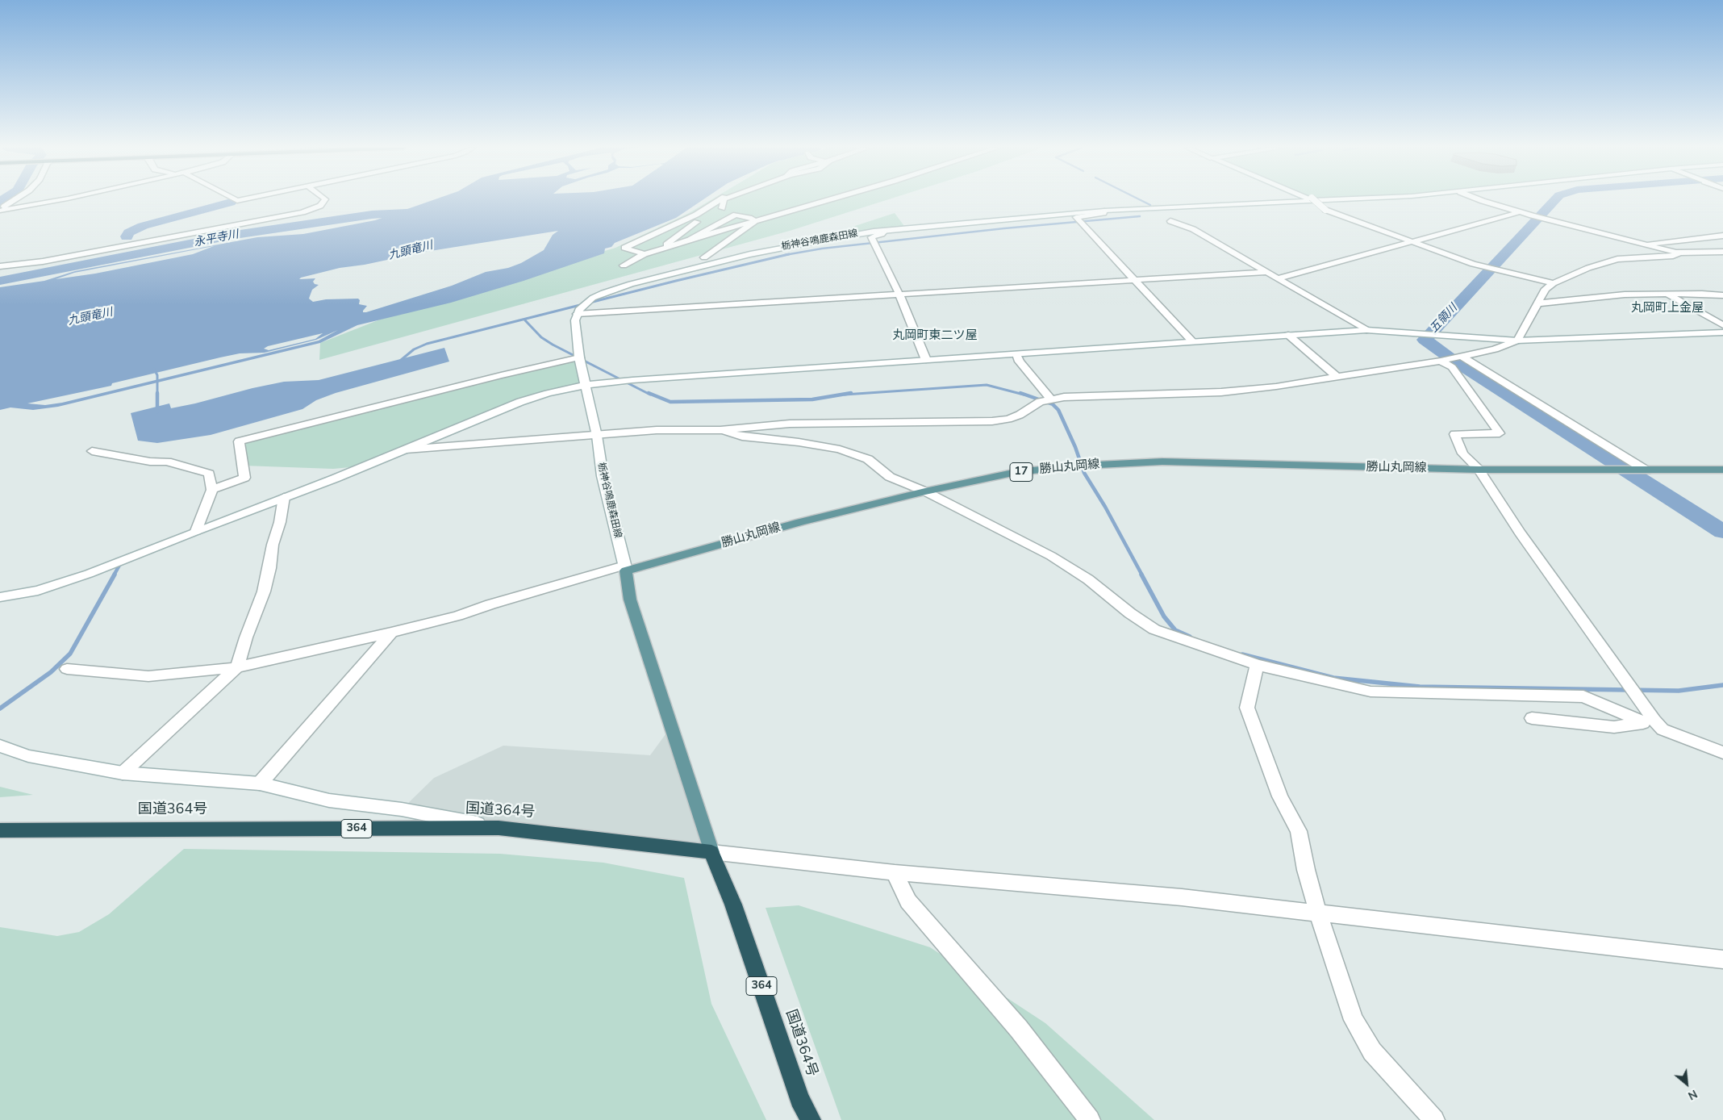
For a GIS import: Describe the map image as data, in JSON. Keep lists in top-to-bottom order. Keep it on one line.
{"streets":{"highway":["国道364号","364"],"main road":["勝山丸岡線","17"],"street":["栃神谷鳴鹿森田線"]},"crossings":[["栃神谷鳴鹿森田線","勝山丸岡線"]],"districts":["丸岡町上金屋","丸岡町東二ツ屋"],"water":["永平寺川","九頭竜川","五領川"],"north":"bottom right"}
